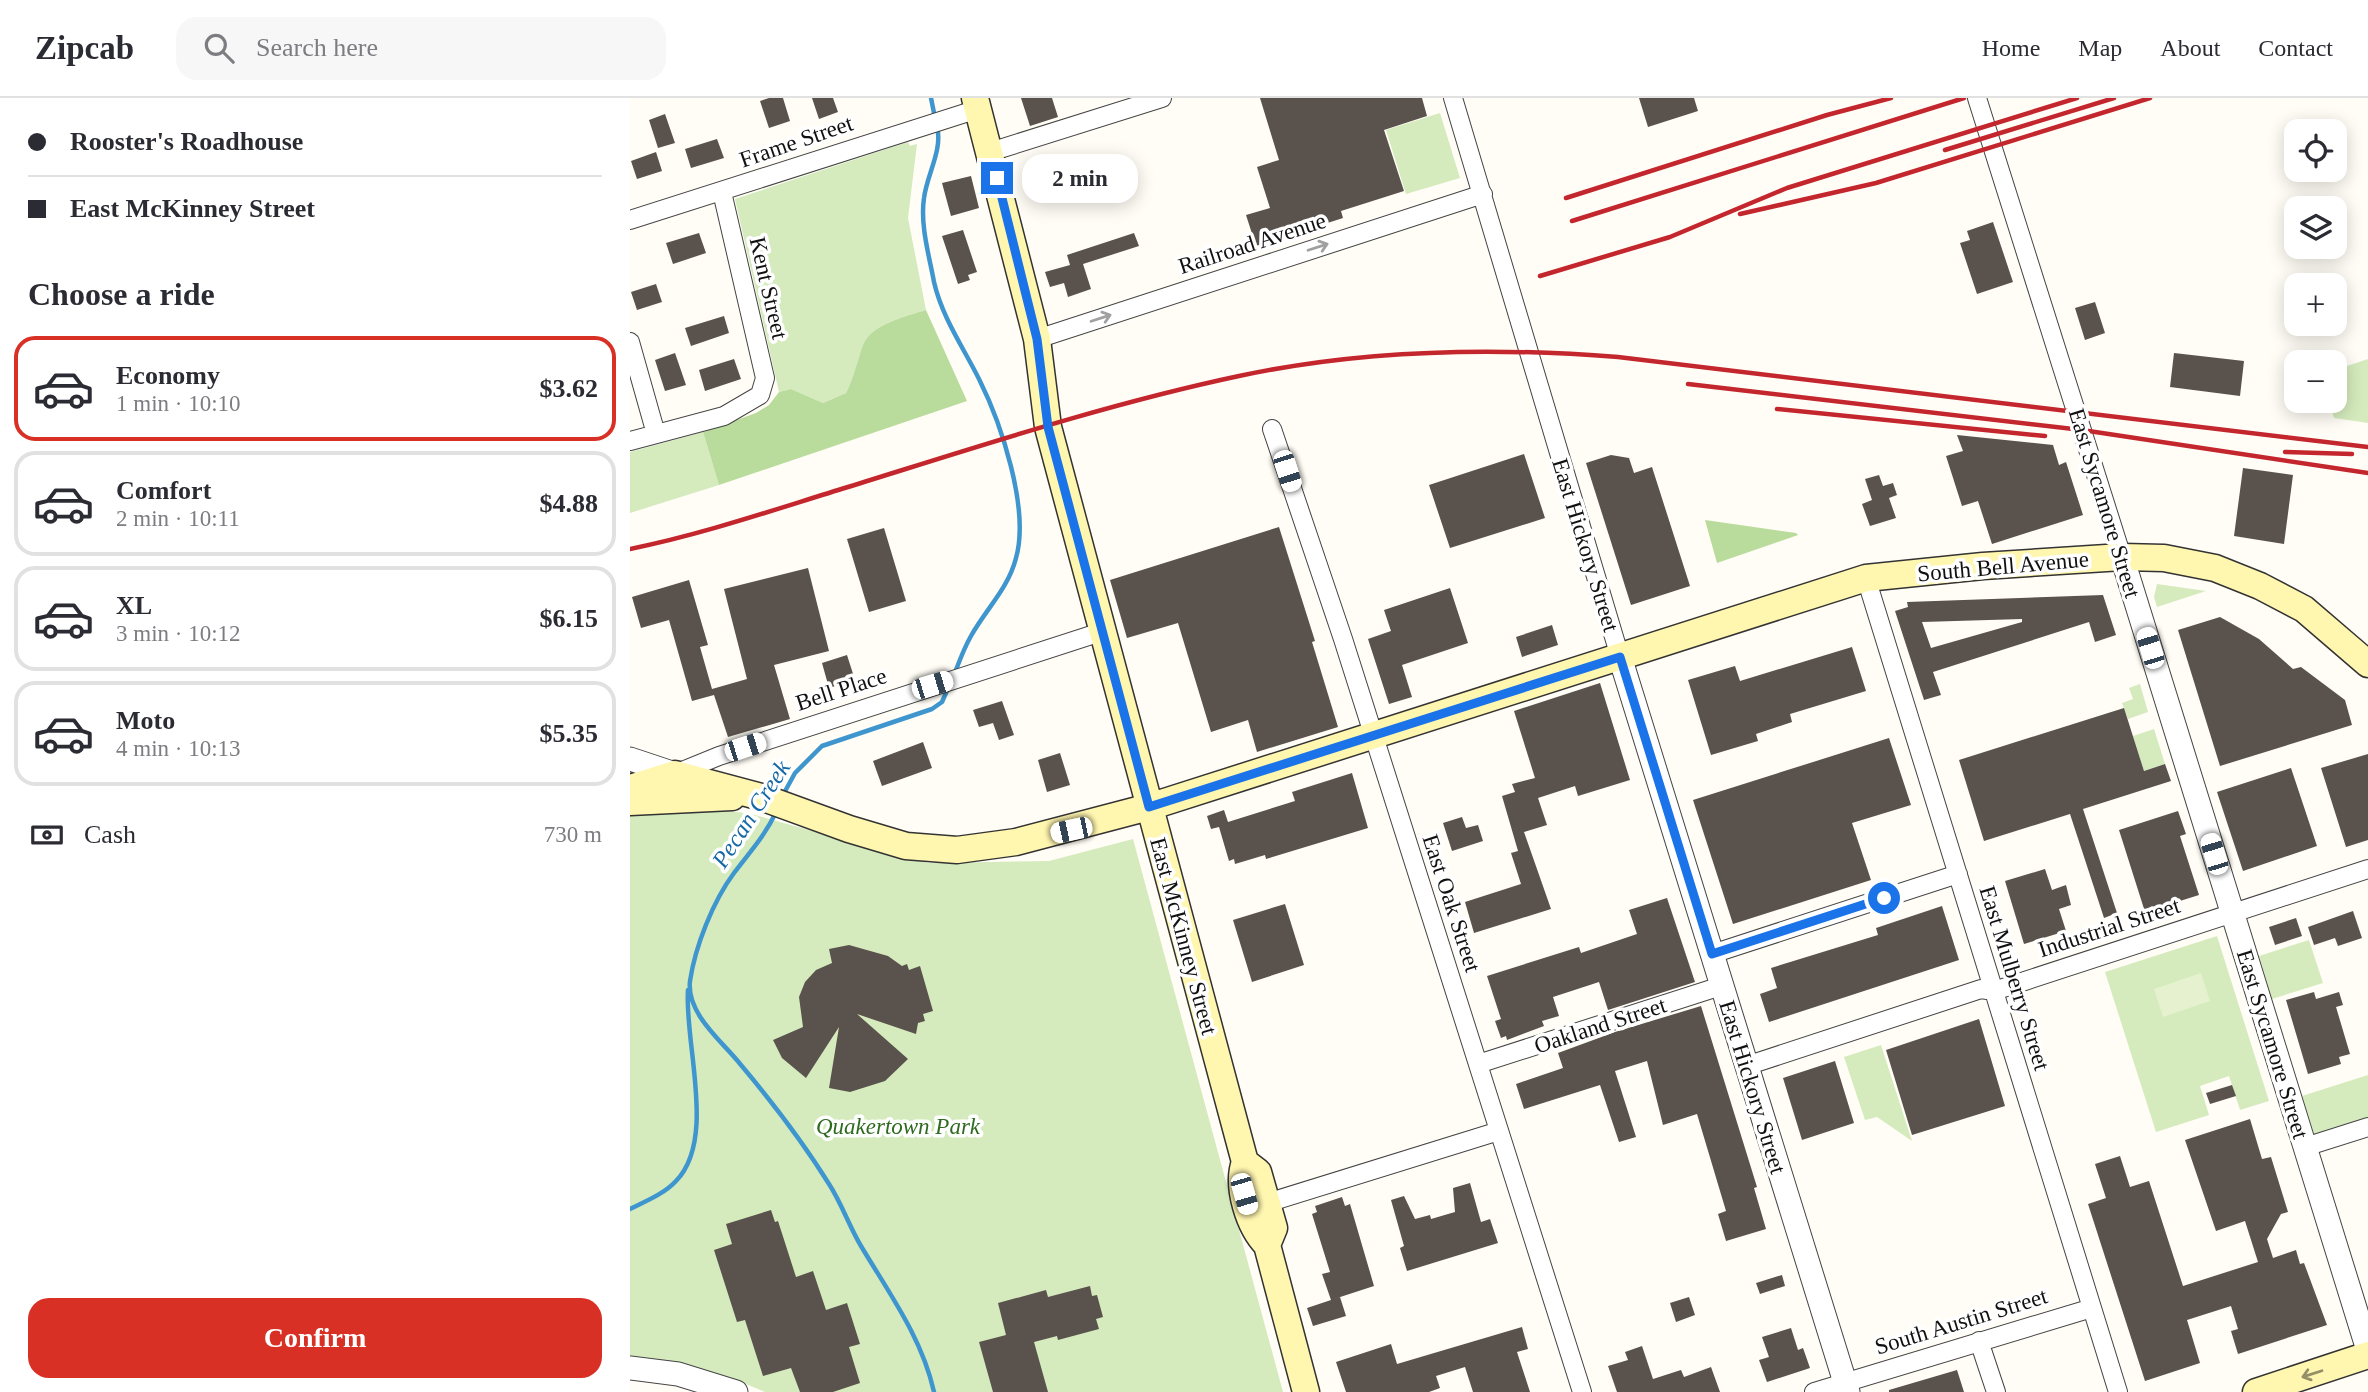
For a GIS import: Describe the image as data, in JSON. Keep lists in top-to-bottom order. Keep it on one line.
{"streets":{"main road":["South Bell Avenue","East McKinney Street"],"street":["Frame Street","Railroad Avenue","Kent Street","East Sycamore Street","East Hickory Street","Bell Place","East Oak Street","Industrial Street","East Mulberry Street","Oakland Street","South Austin Street"]},"crossings":[["Frame Street","Kent Street"],["Frame Street","East McKinney Street"],["Railroad Avenue","East Hickory Street"],["Railroad Avenue","East McKinney Street"],["East Sycamore Street","South Bell Avenue"],["East Sycamore Street","Industrial Street"],["East Hickory Street","South Bell Avenue"],["East Hickory Street","Industrial Street"],["East Hickory Street","Oakland Street"],["East Hickory Street","South Austin Street"],["South Bell Avenue","Bell Place"],["South Bell Avenue","East Oak Street"],["South Bell Avenue","East McKinney Street"],["South Bell Avenue","East Mulberry Street"],["Bell Place","East McKinney Street"],["East Oak Street","Oakland Street"],["Industrial Street","East Mulberry Street"],["East Mulberry Street","South Austin Street"]],"one_way":["Railroad Avenue"],"water":["Pecan Creek"],"parks":["Quakertown Park"],"page":{"header":"Zipcab","search":"Search here","nav":["Home","Map","About","Contact"],"banner":["Rooster's Roadhouse","East McKinney Street"],"map_buttons":["+","−"],"bubble":"2 min","heading":"Choose a ride","list":[{"name":"Economy","note":"1 min · 10:10","value":"$3.62"},{"name":"Comfort","note":"2 min · 10:11","value":"$4.88"},{"name":"XL","note":"3 min · 10:12","value":"$6.15"},{"name":"Moto","note":"4 min · 10:13","value":"$5.35"}],"pay":["Cash","730 m"],"buttons":"Confirm"}}
